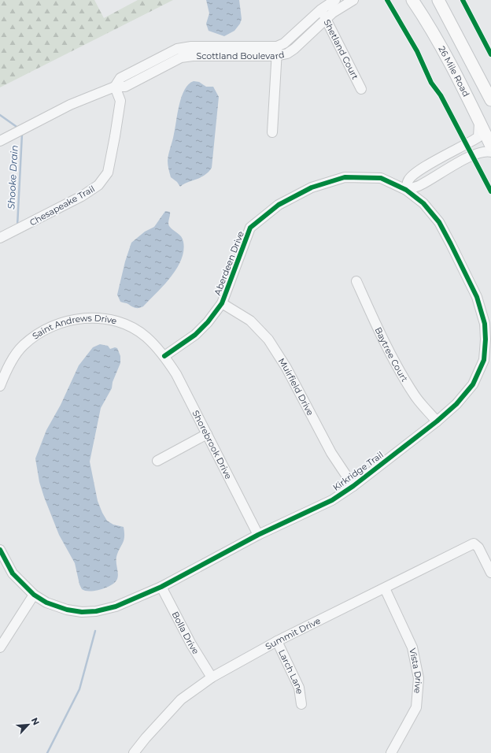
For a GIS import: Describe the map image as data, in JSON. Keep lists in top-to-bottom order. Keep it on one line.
{"streets":{"main road":["26 Mile Road"],"street":["Shetland Court","Scottland Boulevard","Chesapeake Trail","Aberdeen Drive","Saint Andrews Drive","Baytree Court","Muirfield Drive","Shorebrook Drive","Kirkridge Trail","Bolla Drive","Summit Drive","Vista Drive","Larch Lane"]},"crossings":[["Shetland Court","Scottland Boulevard"],["Scottland Boulevard","Chesapeake Trail"],["Aberdeen Drive","Saint Andrews Drive"],["Aberdeen Drive","Muirfield Drive"],["Aberdeen Drive","Shorebrook Drive"],["Aberdeen Drive","Kirkridge Trail"],["Saint Andrews Drive","Shorebrook Drive"],["Baytree Court","Kirkridge Trail"],["Muirfield Drive","Kirkridge Trail"],["Shorebrook Drive","Kirkridge Trail"],["Kirkridge Trail","Bolla Drive"],["Bolla Drive","Summit Drive"],["Summit Drive","Vista Drive"],["Summit Drive","Larch Lane"]],"water":["Shooke Drain"],"north":"top right"}
